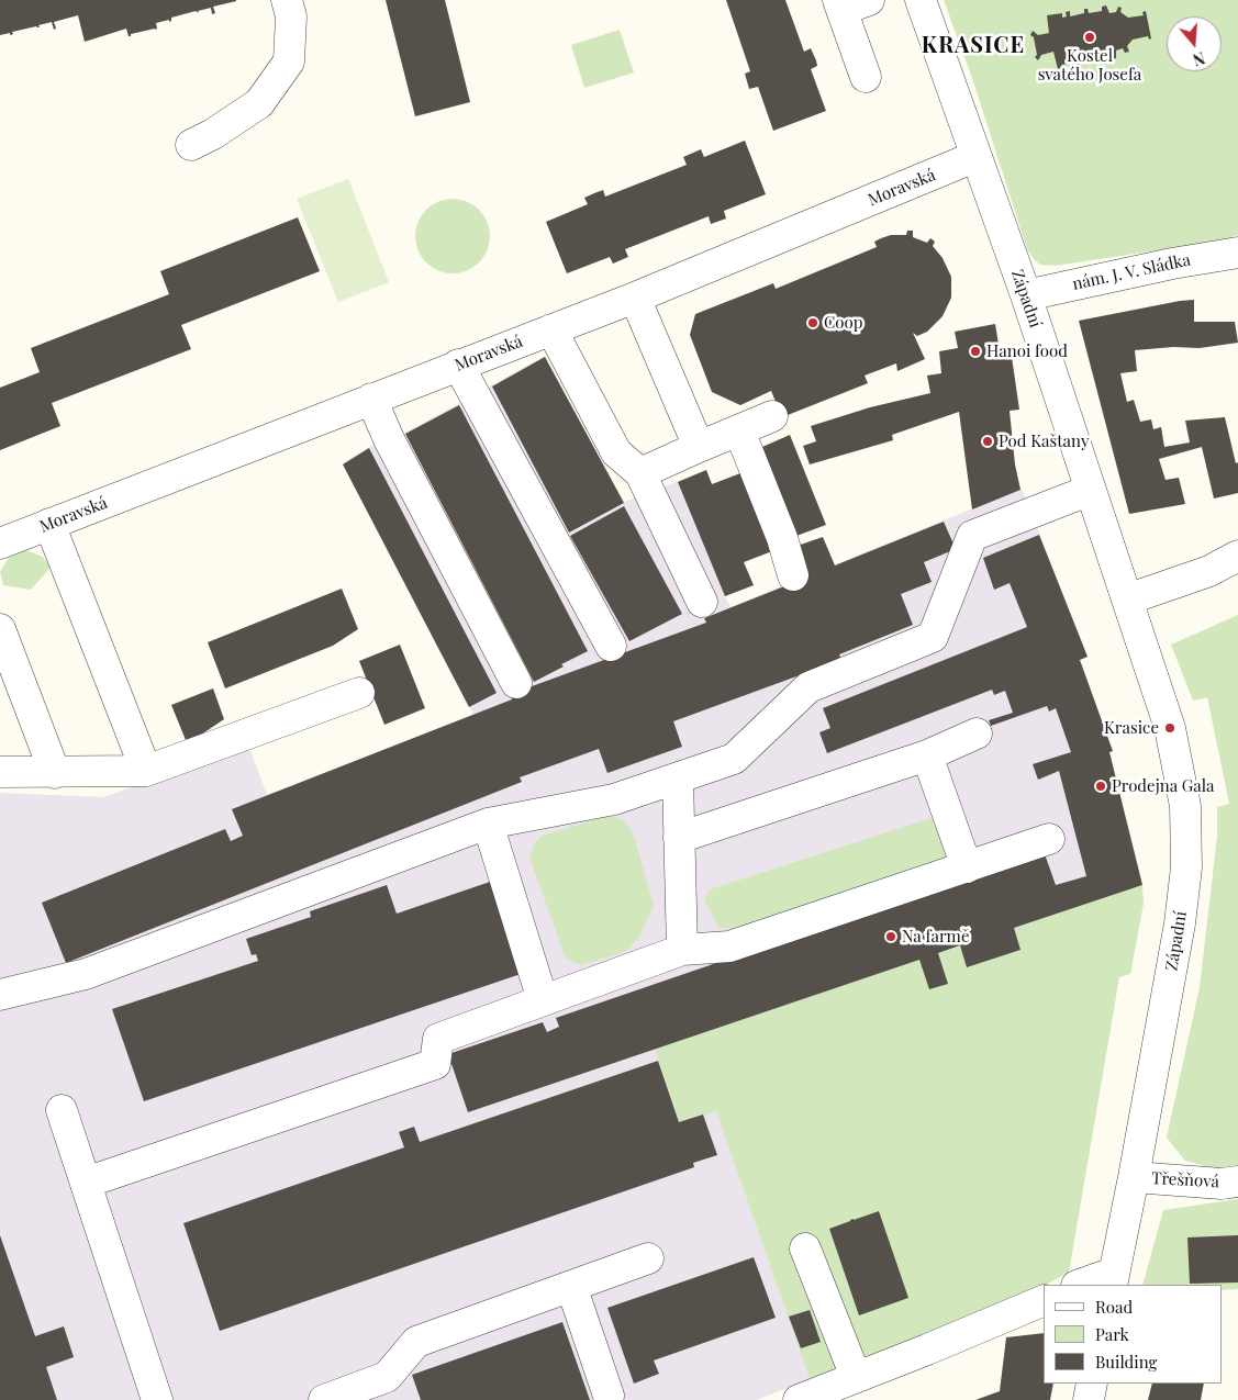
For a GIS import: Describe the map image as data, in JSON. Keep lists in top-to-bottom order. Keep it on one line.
{"streets":{"street":["Moravská","nám. J. V. Sládka","Západní","Třešňová"]},"crossings":[["Moravská","Západní"],["nám. J. V. Sládka","Západní"],["Západní","Třešňová"]],"districts":["KRASICE"],"places":["Kostel svatého Josefa","Coop","Hanoi food","Pod Kaštany","Krasice","Prodejna Gala","Na farmě"],"legend":["Road","Park","Building"],"north":"bottom"}
